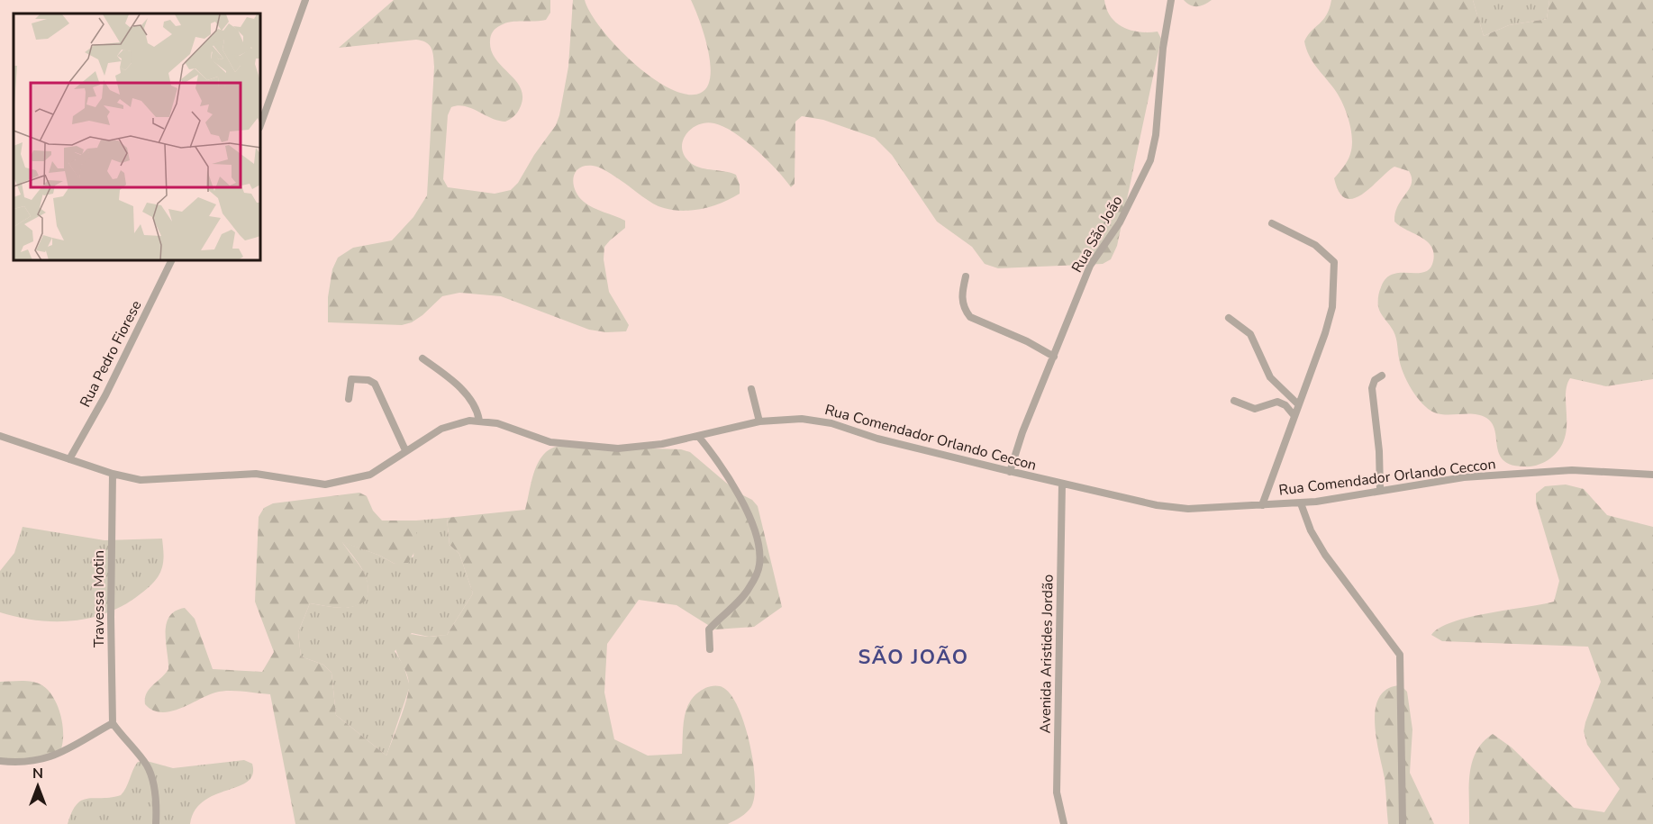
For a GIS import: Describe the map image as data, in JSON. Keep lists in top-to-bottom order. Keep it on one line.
{"streets":{"street":["Rua São João","Rua Pedro Fiorese","Rua Comendador Orlando Ceccon","Travessa Motin","Avenida Aristides Jordão"]},"crossings":[["Rua São João","Rua Comendador Orlando Ceccon"],["Rua Pedro Fiorese","Rua Comendador Orlando Ceccon"],["Rua Comendador Orlando Ceccon","Travessa Motin"],["Rua Comendador Orlando Ceccon","Avenida Aristides Jordão"]],"districts":["SÃO JOÃO"],"north":"top"}
